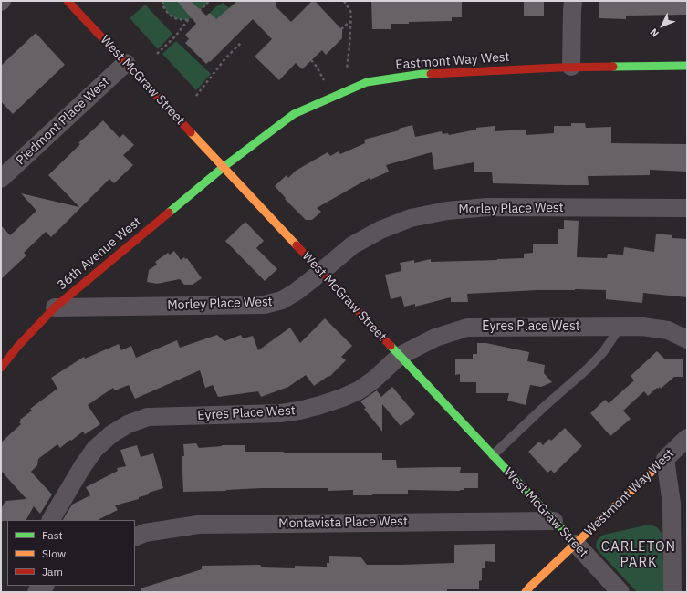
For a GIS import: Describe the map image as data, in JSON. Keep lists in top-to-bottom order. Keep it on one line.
{"streets":{"street":["Eastmont Way West","West McGraw Street","Piedmont Place West","Morley Place West","36th Avenue West","Eyres Place West","Westmont Way West","Montavista Place West"]},"crossings":[["Eastmont Way West","West McGraw Street"],["Eastmont Way West","36th Avenue West"],["West McGraw Street","Piedmont Place West"],["West McGraw Street","Morley Place West"],["West McGraw Street","36th Avenue West"],["West McGraw Street","Eyres Place West"],["West McGraw Street","Westmont Way West"],["West McGraw Street","Montavista Place West"],["Morley Place West","36th Avenue West"]],"districts":["CARLETON PARK"],"legend":["Fast","Slow","Jam"],"north":"bottom left"}
